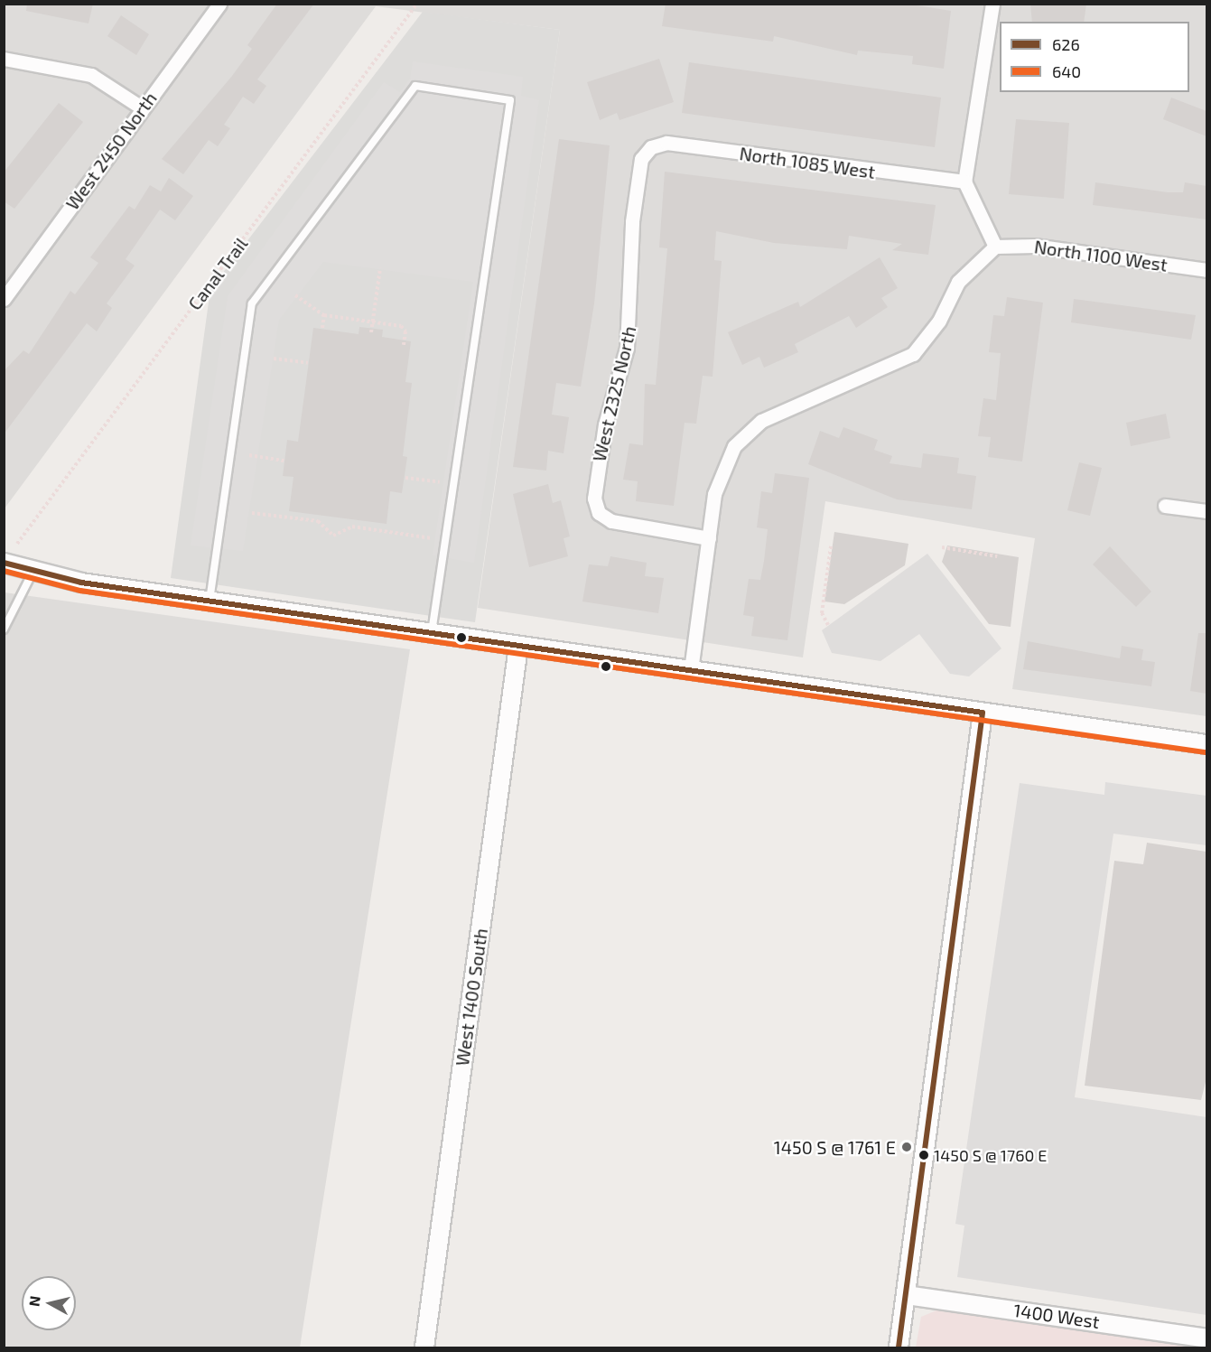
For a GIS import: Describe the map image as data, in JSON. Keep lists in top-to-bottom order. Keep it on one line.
{"streets":{"street":["West 2450 North","North 1085 West","North 1100 West","West 2325 North","West 1400 South","1400 West"],"path":["Canal Trail"]},"crossings":[["North 1085 West","West 2325 North"]],"places":["1450 S @ 1761 E","1450 S @ 1760 E"],"lines":["transit line 626","transit line 640"],"legend":["626","640"],"north":"left"}
